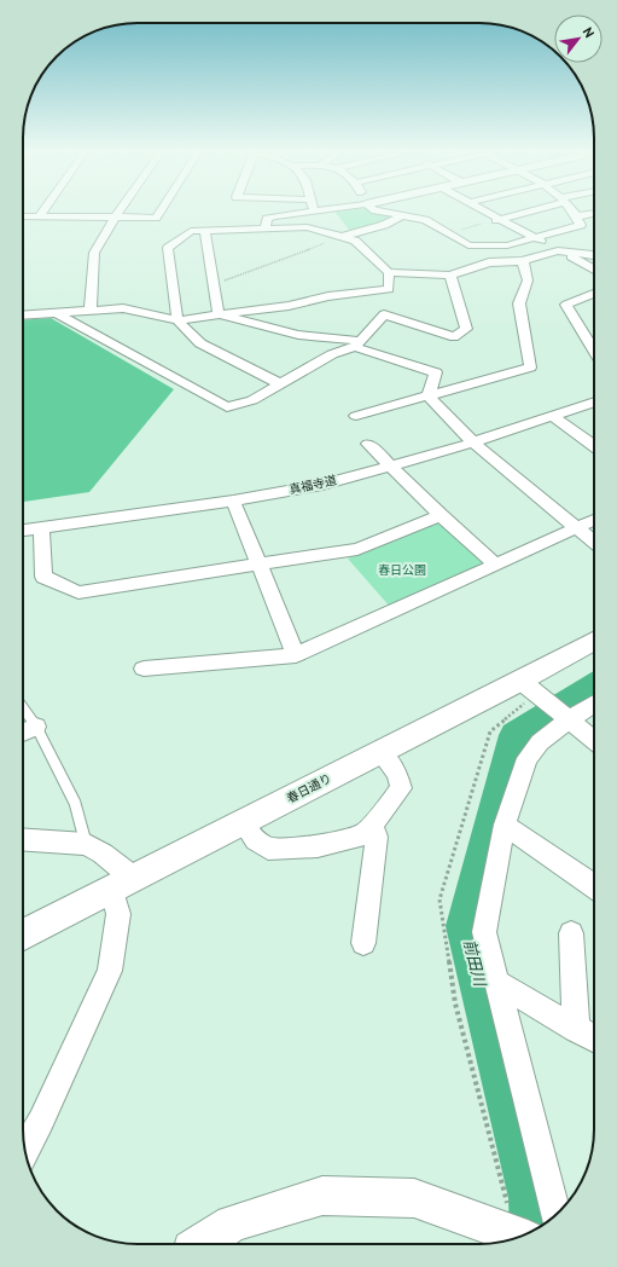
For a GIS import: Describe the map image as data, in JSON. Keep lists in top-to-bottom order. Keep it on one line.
{"streets":{"street":["真福寺道","春日通り"]},"water":["前田川"],"parks":["春日公園"],"north":"top right"}
